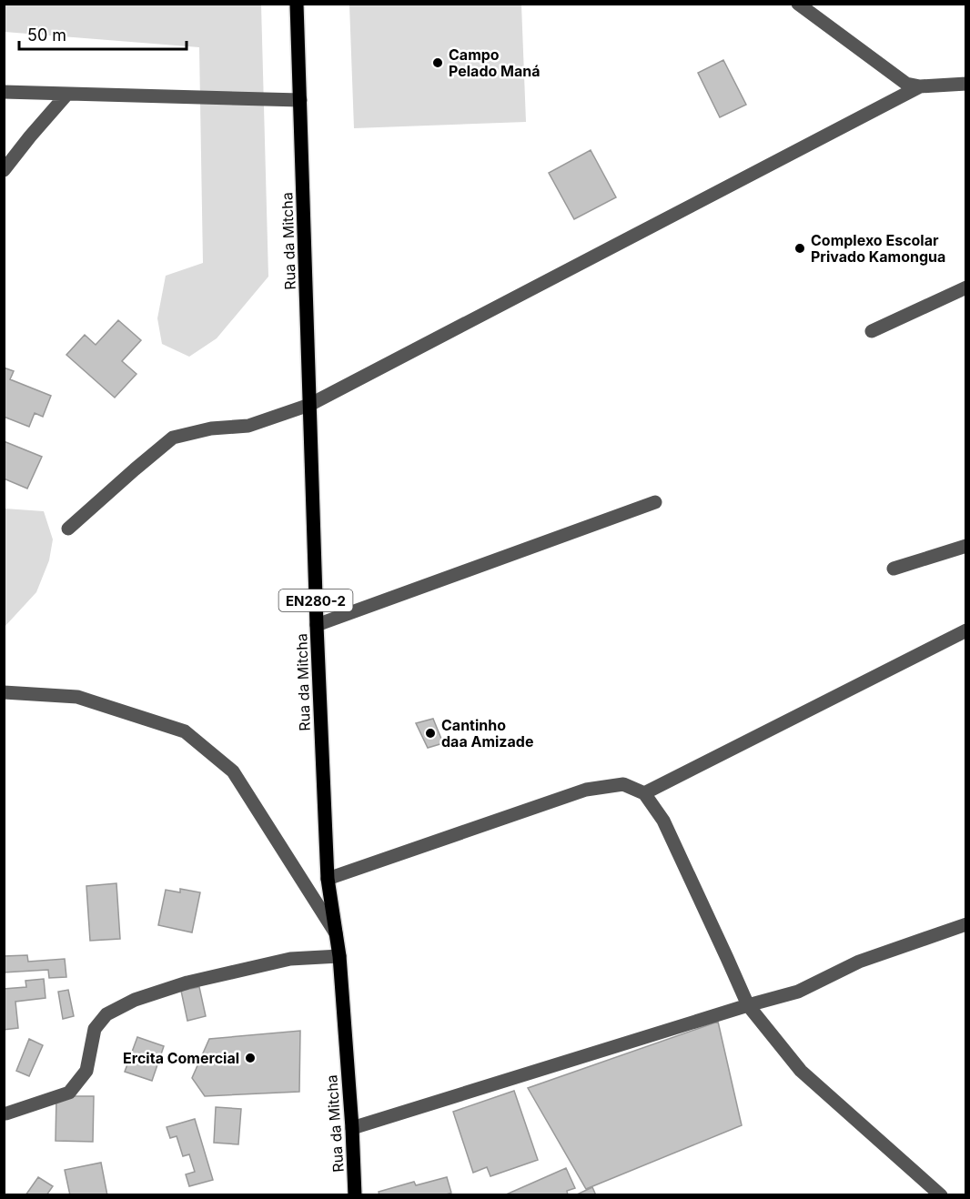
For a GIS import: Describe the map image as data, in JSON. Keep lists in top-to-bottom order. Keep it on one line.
{"streets":{"main road":["Rua da Mitcha","EN280-2"]},"places":["Campo Pelado Maná","Complexo Escolar Privado Kamongua","Cantinho daa Amizade","Ercita Comercial"],"scale_bar":"50 m"}
